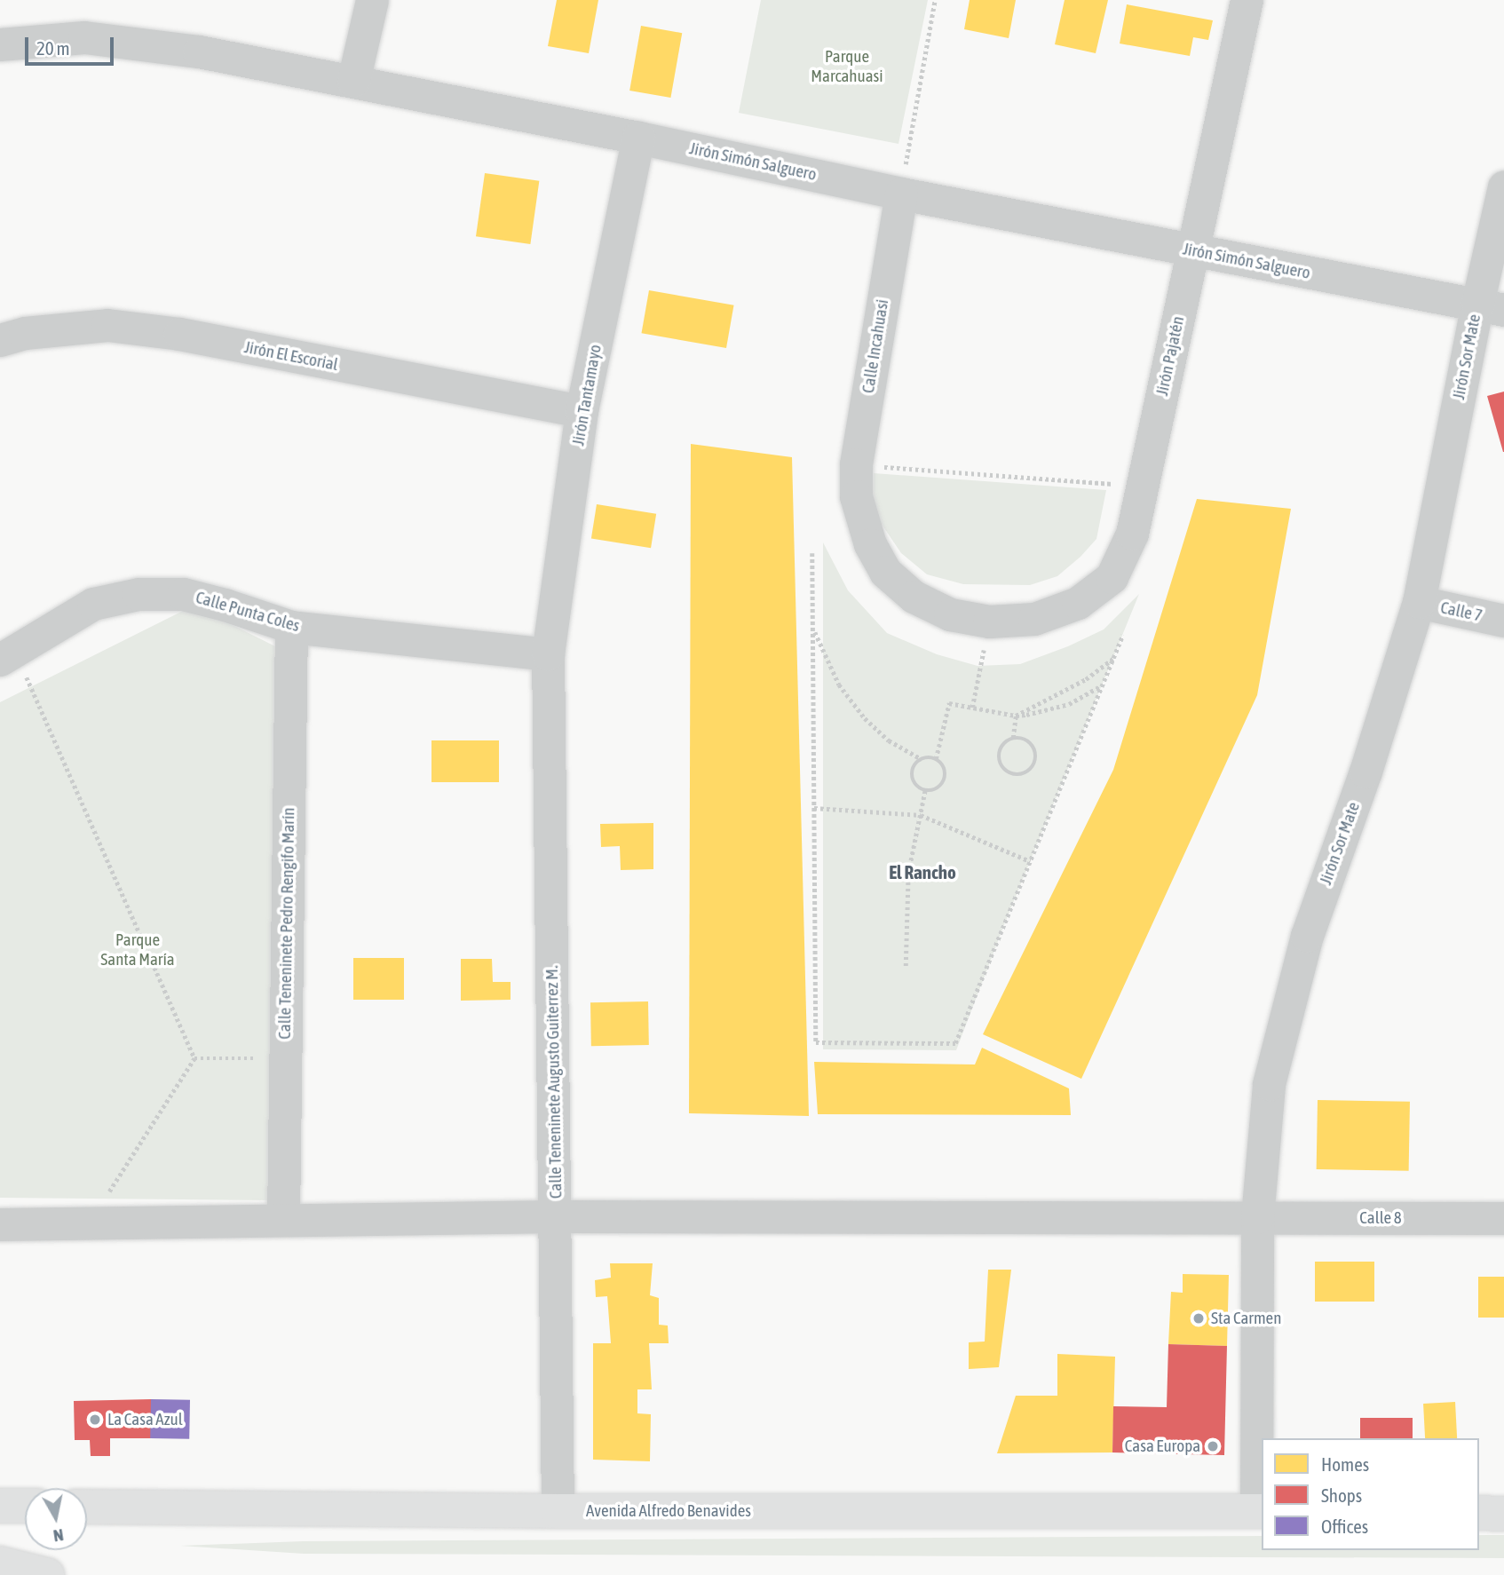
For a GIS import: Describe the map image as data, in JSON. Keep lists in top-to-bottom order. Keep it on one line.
{"streets":{"main road":["Avenida Alfredo Benavides"],"street":["Jirón Simón Salguero","Calle Incahuasi","Jirón El Escorial","Jirón Pajatén","Jirón Sor Mate","Jirón Tantamayo","Calle Punta Coles","Calle 7","Calle Teneninete Pedro Rengifo Marín","Calle Teneninete Augusto Guiterrez M.","Calle 8"]},"crossings":[["Jirón Simón Salguero","Calle Incahuasi"],["Jirón Simón Salguero","Jirón Pajatén"],["Jirón Simón Salguero","Jirón Sor Mate"],["Jirón Simón Salguero","Jirón Tantamayo"],["Calle Incahuasi","Jirón Pajatén"],["Jirón El Escorial","Jirón Tantamayo"],["Jirón Sor Mate","Calle 7"],["Jirón Sor Mate","Calle 8"],["Jirón Sor Mate","Avenida Alfredo Benavides"],["Jirón Tantamayo","Calle Punta Coles"],["Jirón Tantamayo","Calle Teneninete Augusto Guiterrez M."],["Calle Punta Coles","Calle Teneninete Pedro Rengifo Marín"],["Calle Punta Coles","Calle Teneninete Augusto Guiterrez M."],["Calle Teneninete Pedro Rengifo Marín","Calle 8"],["Calle Teneninete Augusto Guiterrez M.","Calle 8"],["Calle Teneninete Augusto Guiterrez M.","Avenida Alfredo Benavides"]],"districts":["El Rancho"],"parks":["Parque Marcahuasi","Parque Santa María"],"places":["Sta Carmen","La Casa Azul","Casa Europa"],"legend":["Homes","Shops","Offices"],"scale_bar":"20 m","north":"bottom"}
